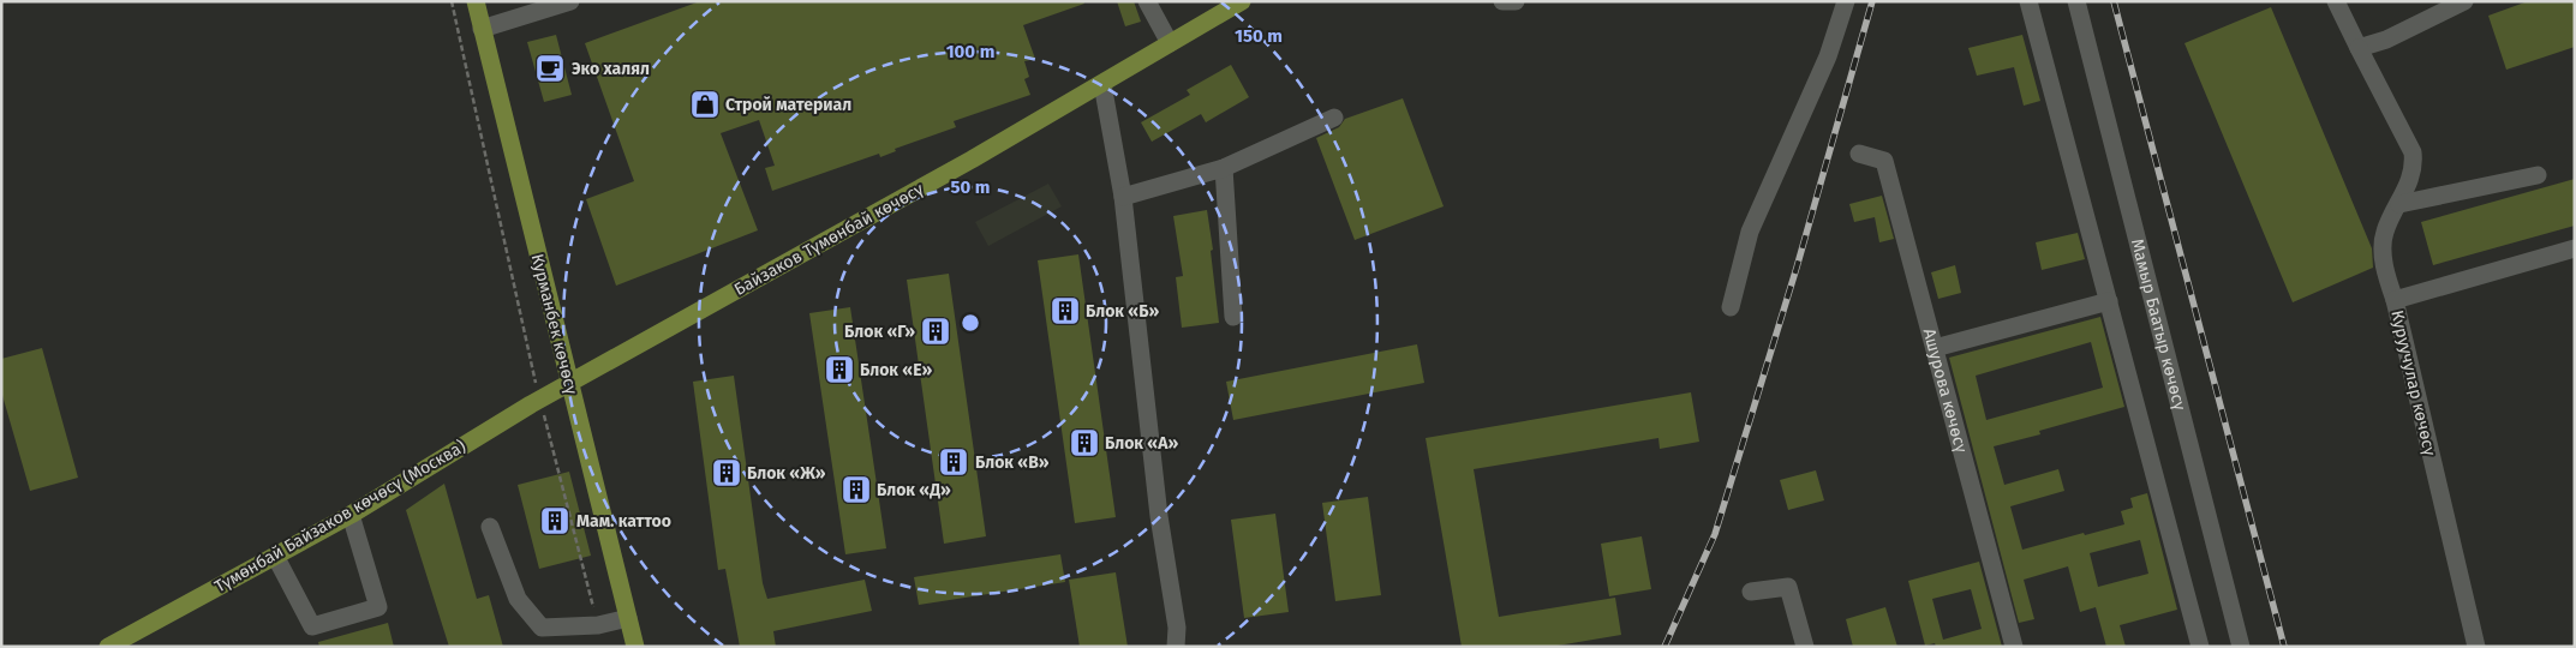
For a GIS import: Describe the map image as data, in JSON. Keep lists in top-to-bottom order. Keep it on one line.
{"streets":{"main road":["Байзаков Түмөнбай көчөсү","Курманбек көчөсү","Түмөнбай Байзаков көчөсү (Москва)"],"street":["Мамыр Баатыр көчөсү","Куруучулар көчөсү","Ашурова көчөсү"]},"crossings":[["Байзаков Түмөнбай көчөсү","Курманбек көчөсү"],["Байзаков Түмөнбай көчөсү","Түмөнбай Байзаков көчөсү (Москва)"],["Курманбек көчөсү","Түмөнбай Байзаков көчөсү (Москва)"]],"places":{"cafe":["Эко халял"],"shop":["Строй материал"],"building":["Блок «Б»","Блок «Г»","Блок «Е»","Блок «А»","Блок «В»","Блок «Ж»","Блок «Д»","Мам. каттоо"]},"rings":["150 m","100 m","50 m"]}
